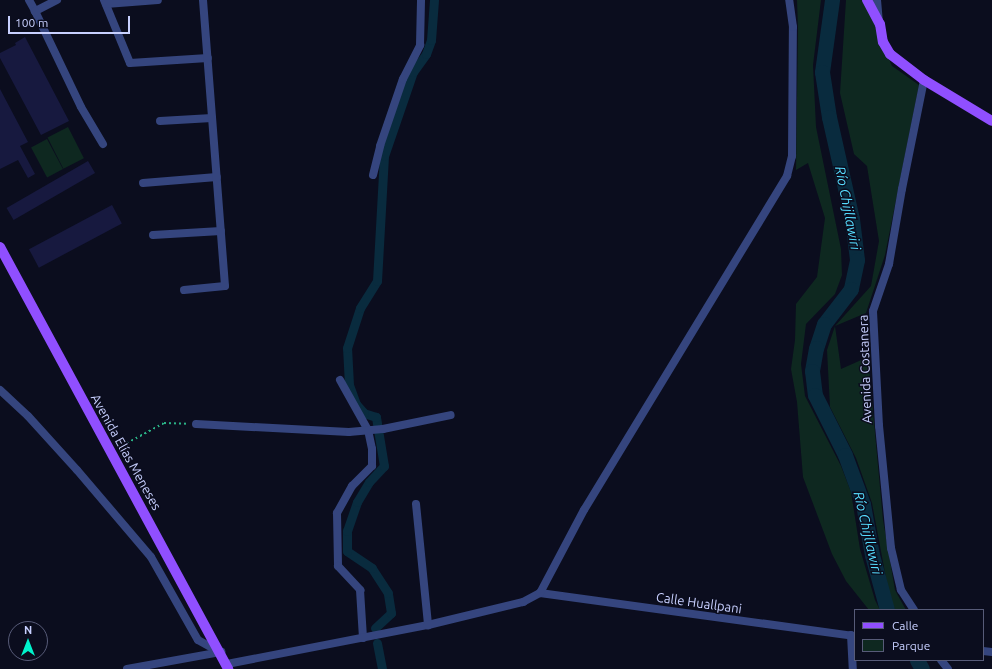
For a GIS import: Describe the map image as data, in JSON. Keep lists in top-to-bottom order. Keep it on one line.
{"streets":{"main road":["Avenida Elías Meneses"],"street":["Avenida Costanera","Calle Huallpani"]},"water":["Río Chijllawiri"],"legend":["Calle","Parque"],"scale_bar":"100 m","north":"top"}
